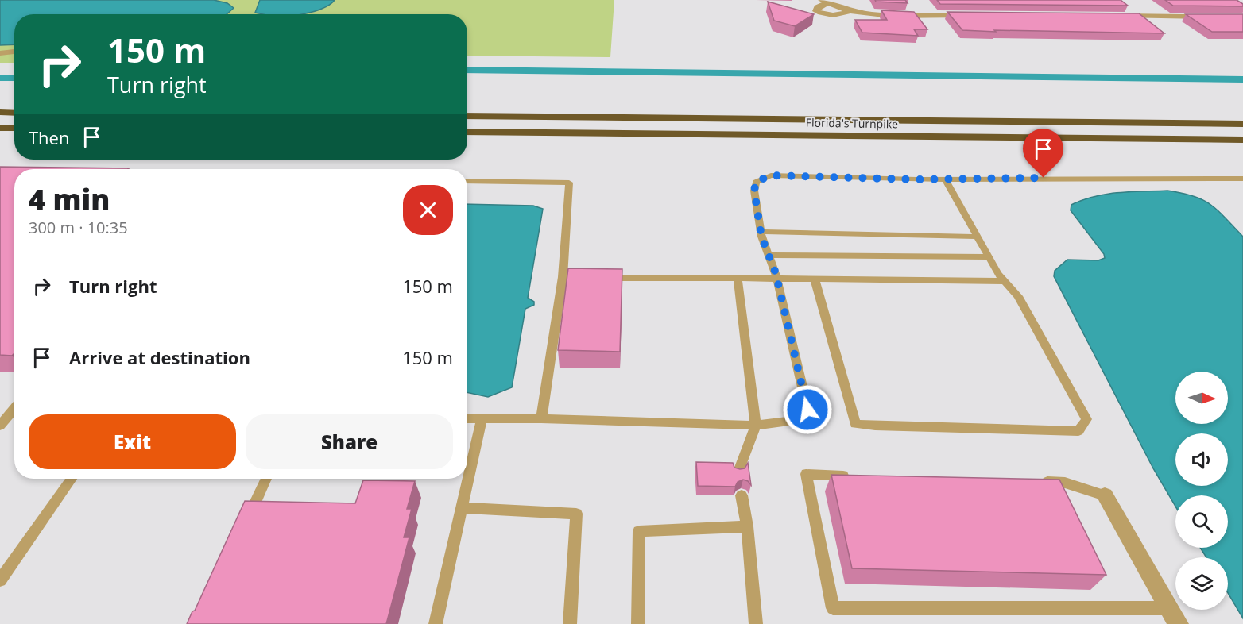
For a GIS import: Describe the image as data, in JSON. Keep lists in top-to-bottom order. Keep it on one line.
{"streets":{"highway":["Florida's Turnpike"]},"north":"right","page":{"turn":["150 m","Turn right"],"then":"Then","heading":["4 min","300 m · 10:35"],"list":[{"name":"Turn right","value":"150 m"},{"name":"Arrive at destination","value":"150 m"}],"buttons":["Exit","Share"]}}
